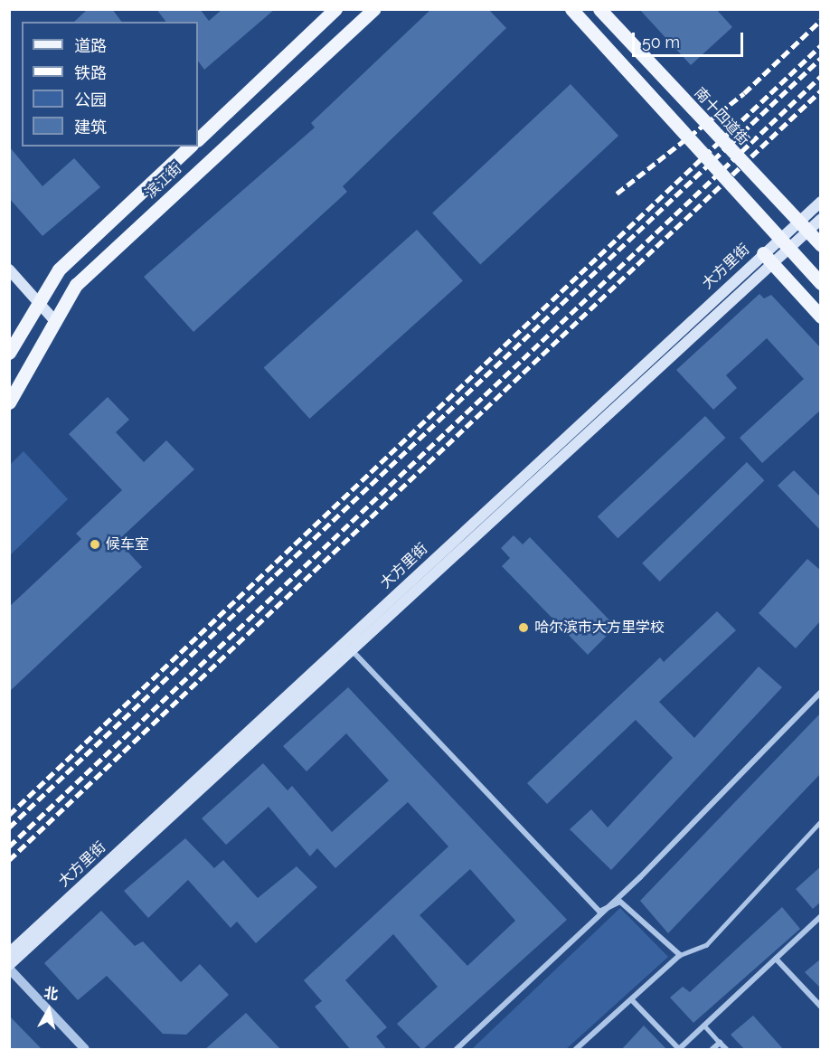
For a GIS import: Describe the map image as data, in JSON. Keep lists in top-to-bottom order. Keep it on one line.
{"streets":{"main road":["南十四道街","滨江街","大方里街"]},"places":["候车室","哈尔滨市大方里学校"],"legend":["道路","铁路","公园","建筑"],"scale_bar":"50 m","north":"top"}
